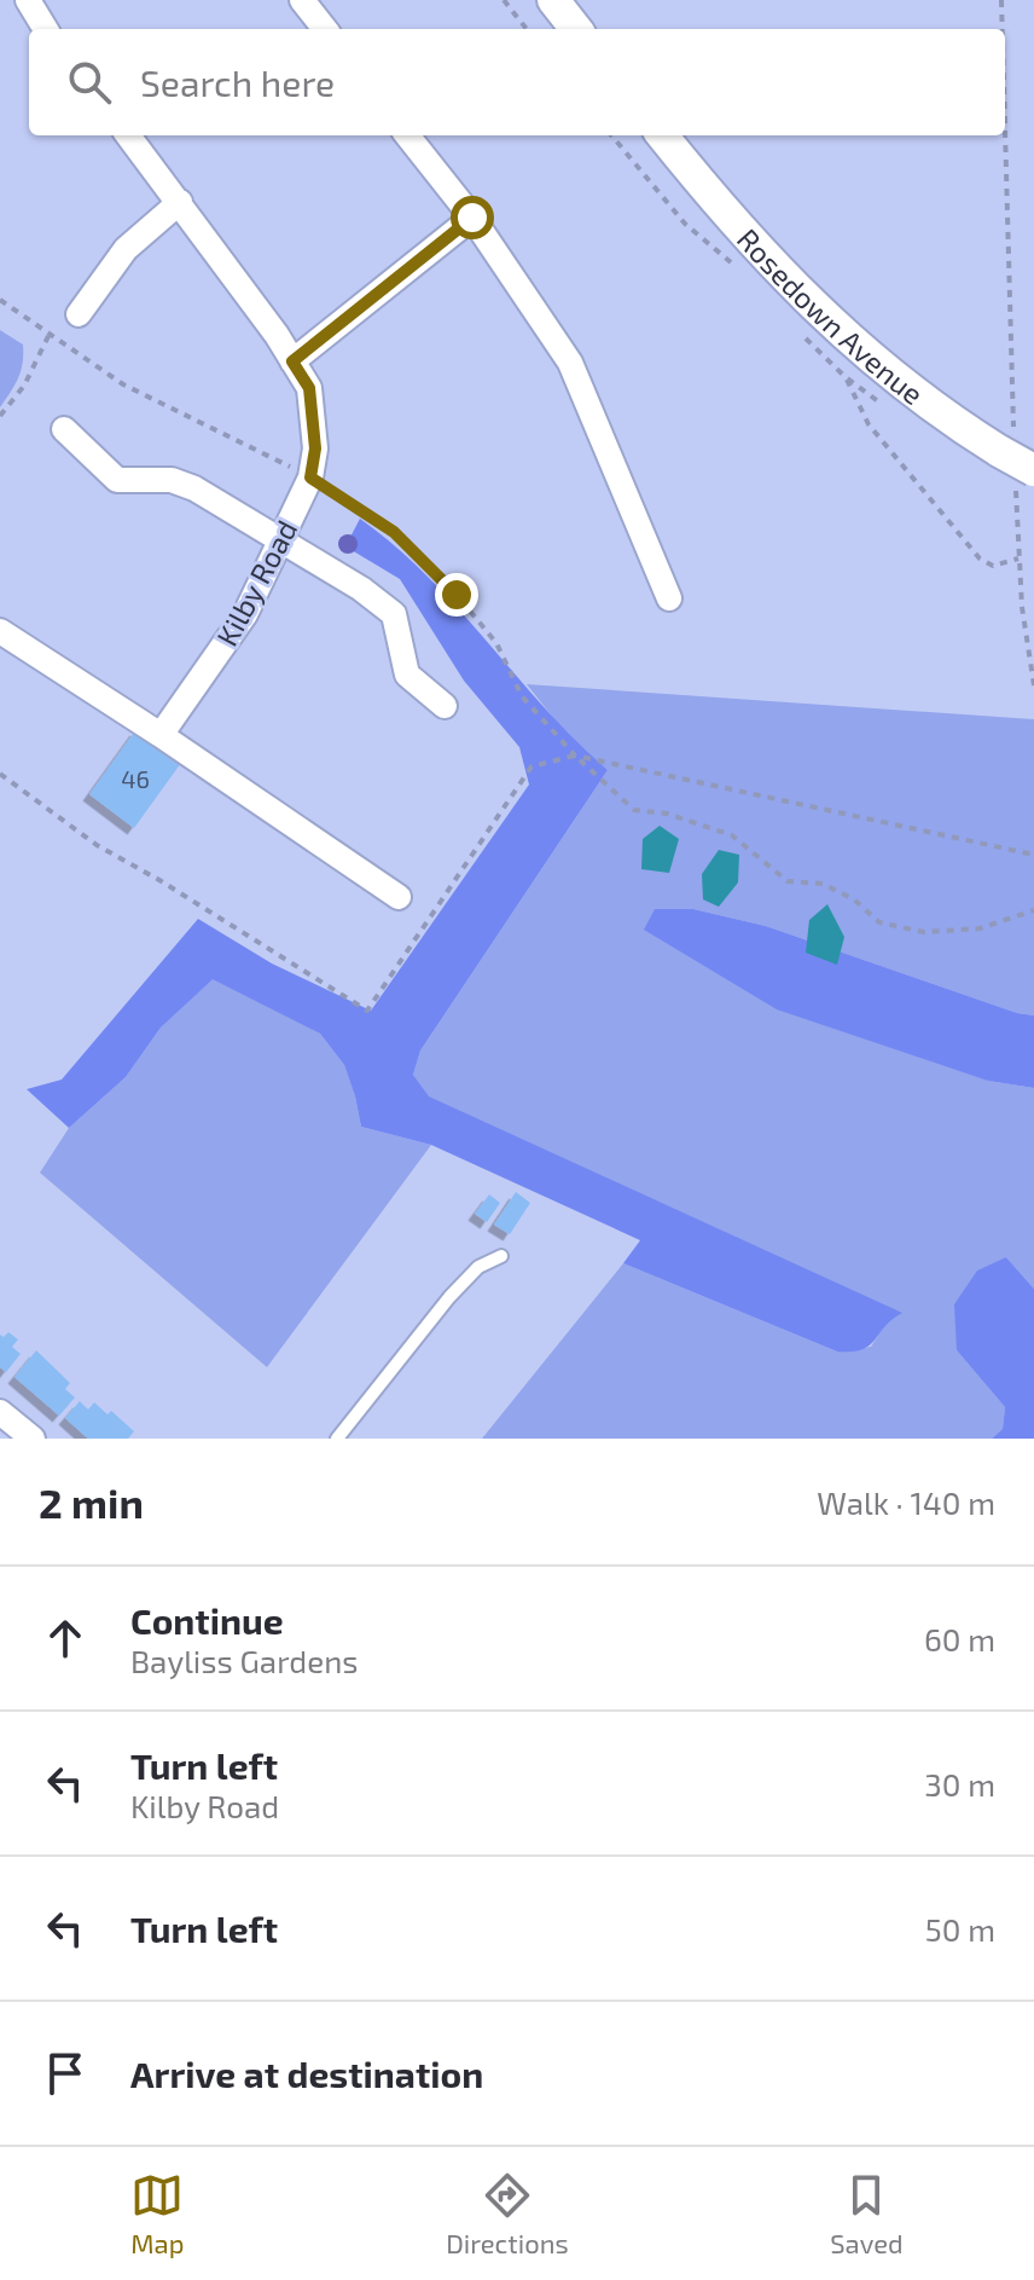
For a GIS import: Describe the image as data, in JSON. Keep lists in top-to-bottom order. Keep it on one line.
{"streets":{"street":["Rosedown Avenue","Kilby Road"]},"house_numbers":["46"],"page":{"search":"Search here","heading":["2 min","Walk · 140 m"],"list":[["Continue","Bayliss Gardens","60 m"],["Turn left","Kilby Road","30 m"],["Turn left","50 m"],"Arrive at destination"],"nav":["Map","Directions","Saved"]}}
